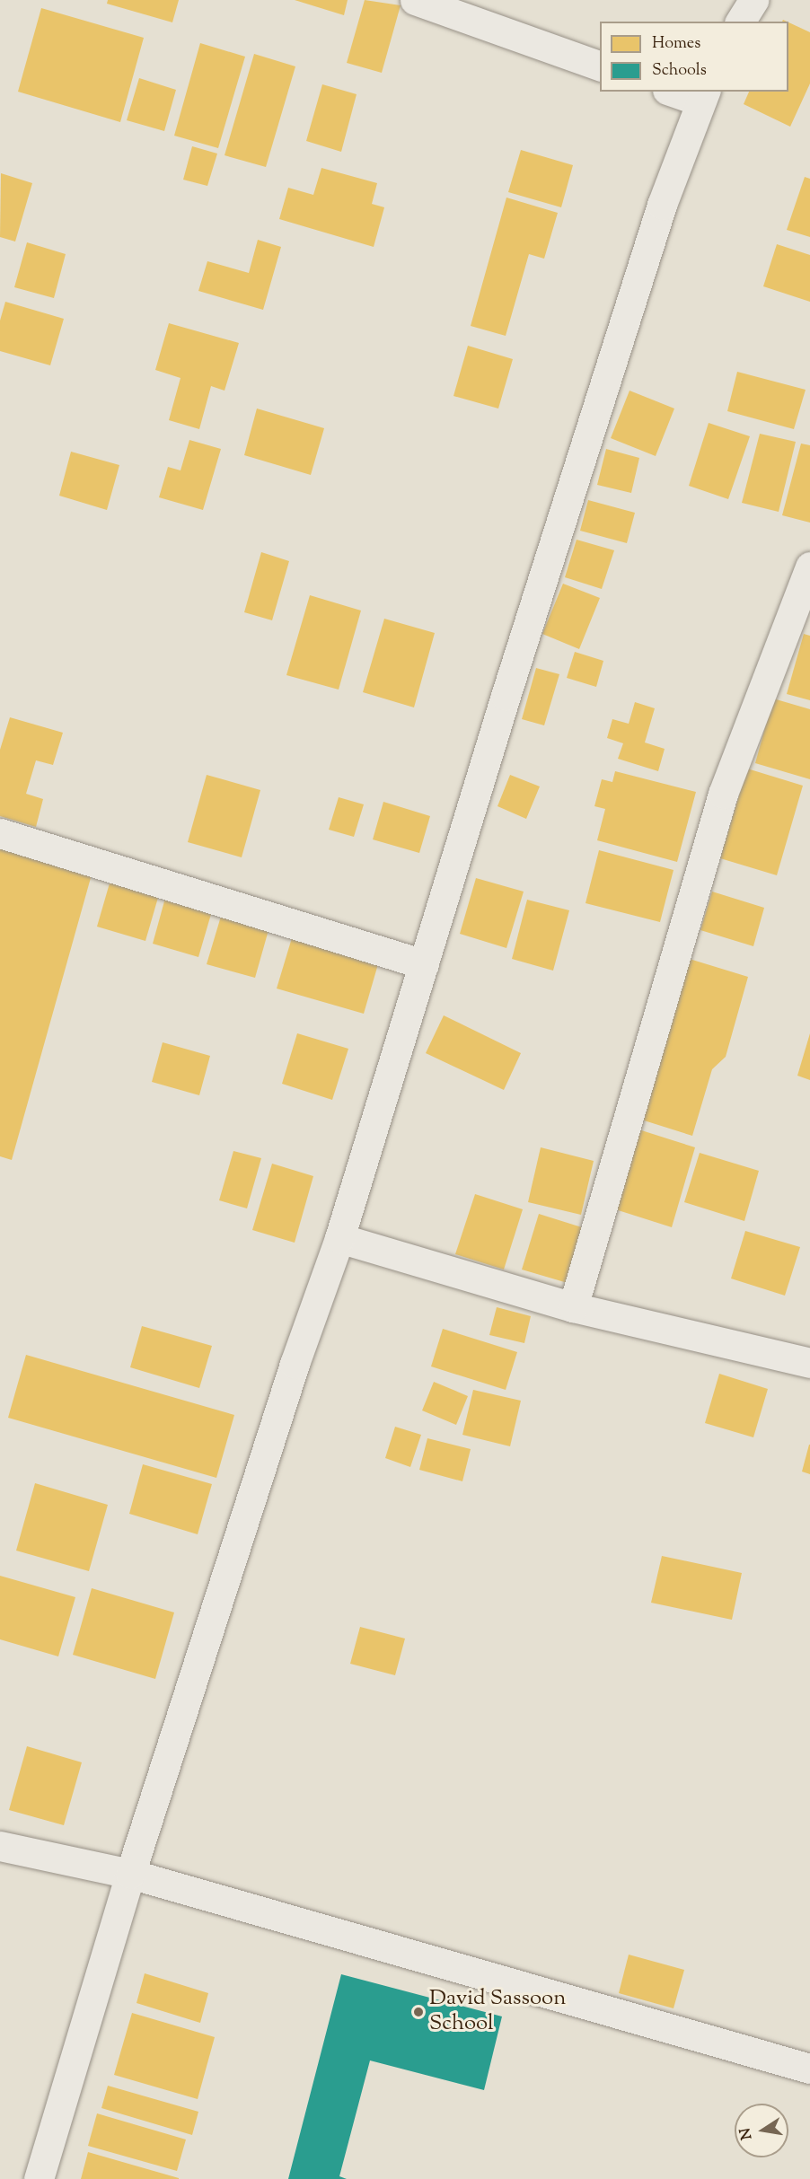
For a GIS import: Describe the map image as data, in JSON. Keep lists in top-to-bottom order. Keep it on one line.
{"places":["David Sassoon School"],"legend":["Homes","Schools"],"north":"left"}
